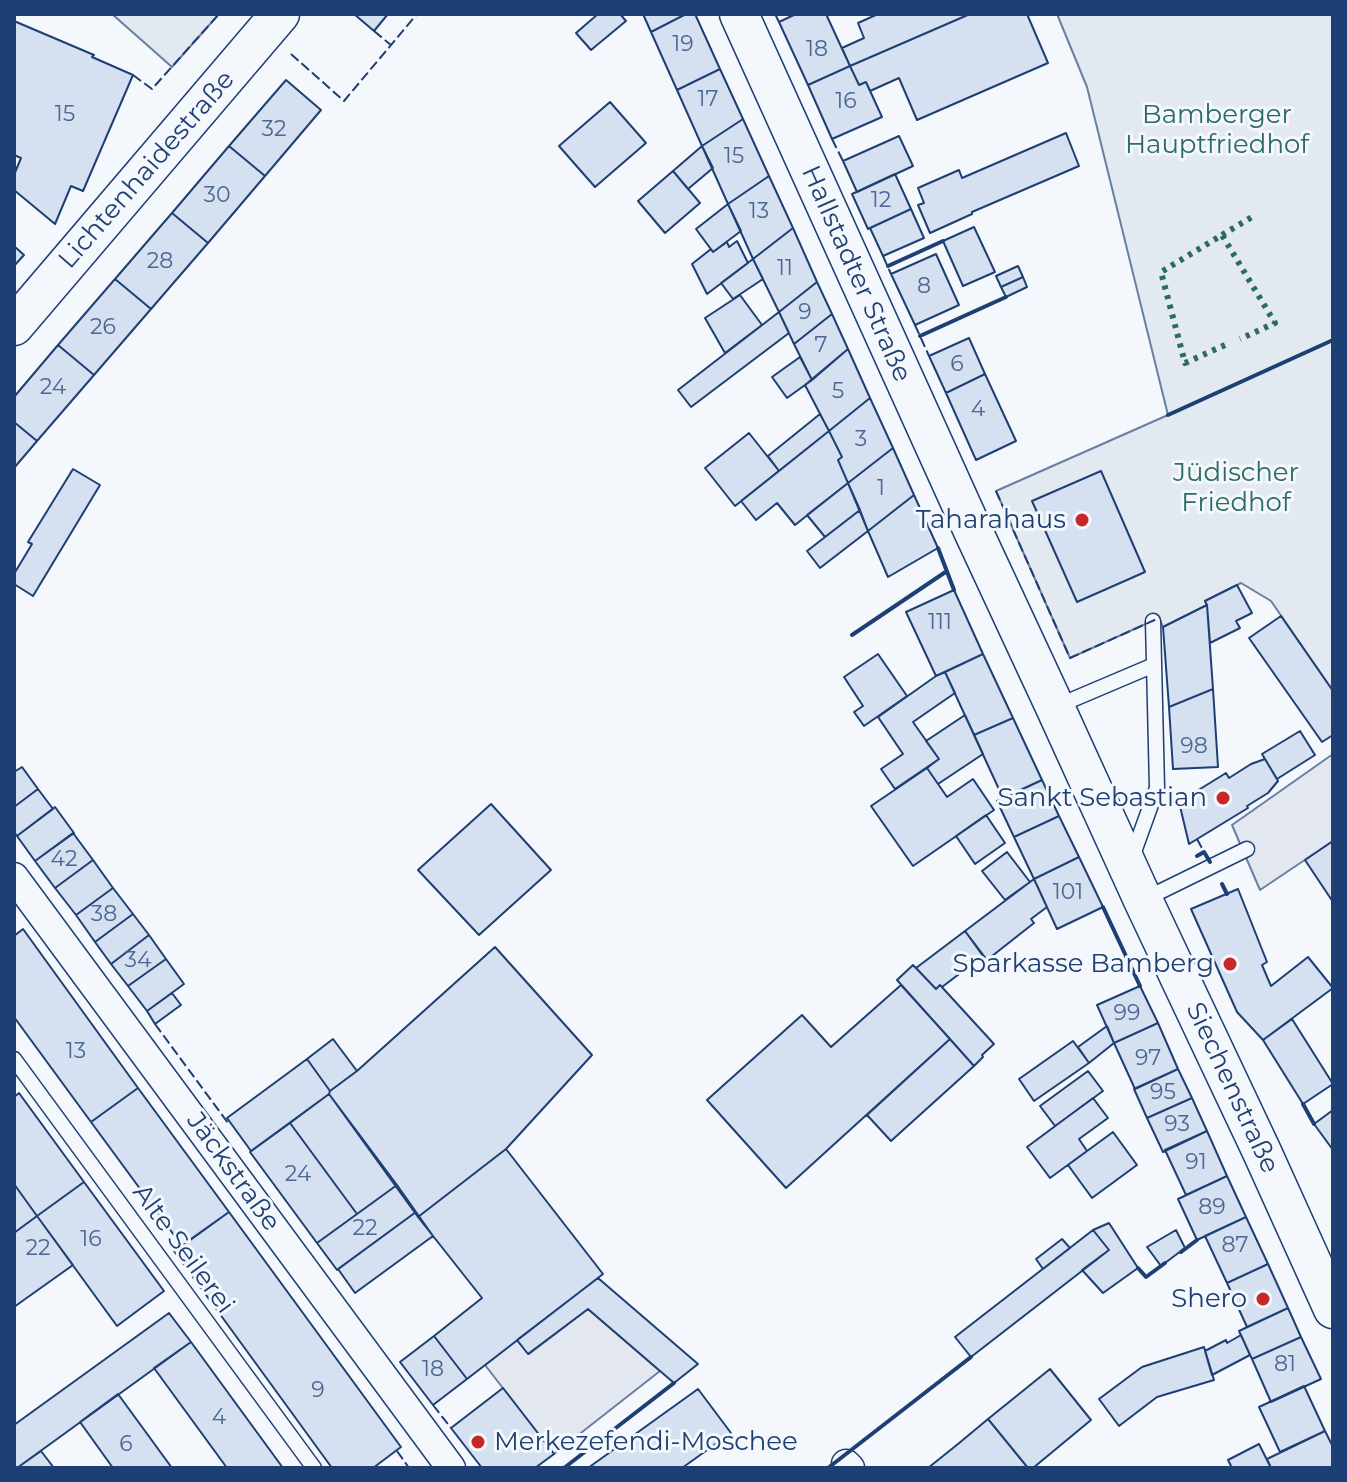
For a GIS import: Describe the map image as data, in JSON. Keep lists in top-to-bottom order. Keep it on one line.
{"streets":{"main road":["Lichtenhaidestraße","Hallstadter Straße","Siechenstraße"],"street":["Jäckstraße"],"lane":["Alte Seilerei"]},"parks":["Bamberger Hauptfriedhof","Jüdischer Friedhof"],"places":["Taharahaus","Sankt Sebastian","Sparkasse Bamberg","Shero","Merkezefendi-Moschee"],"house_numbers":["19","18","17","16","15","32","15","30","12","13","28","11","8","9","26","7","6","24","5","4","3","1","111","98","42","101","38","34","99","13","97","95","93","91","24","89","22","16","87","22","81","18","9","4","6"]}
